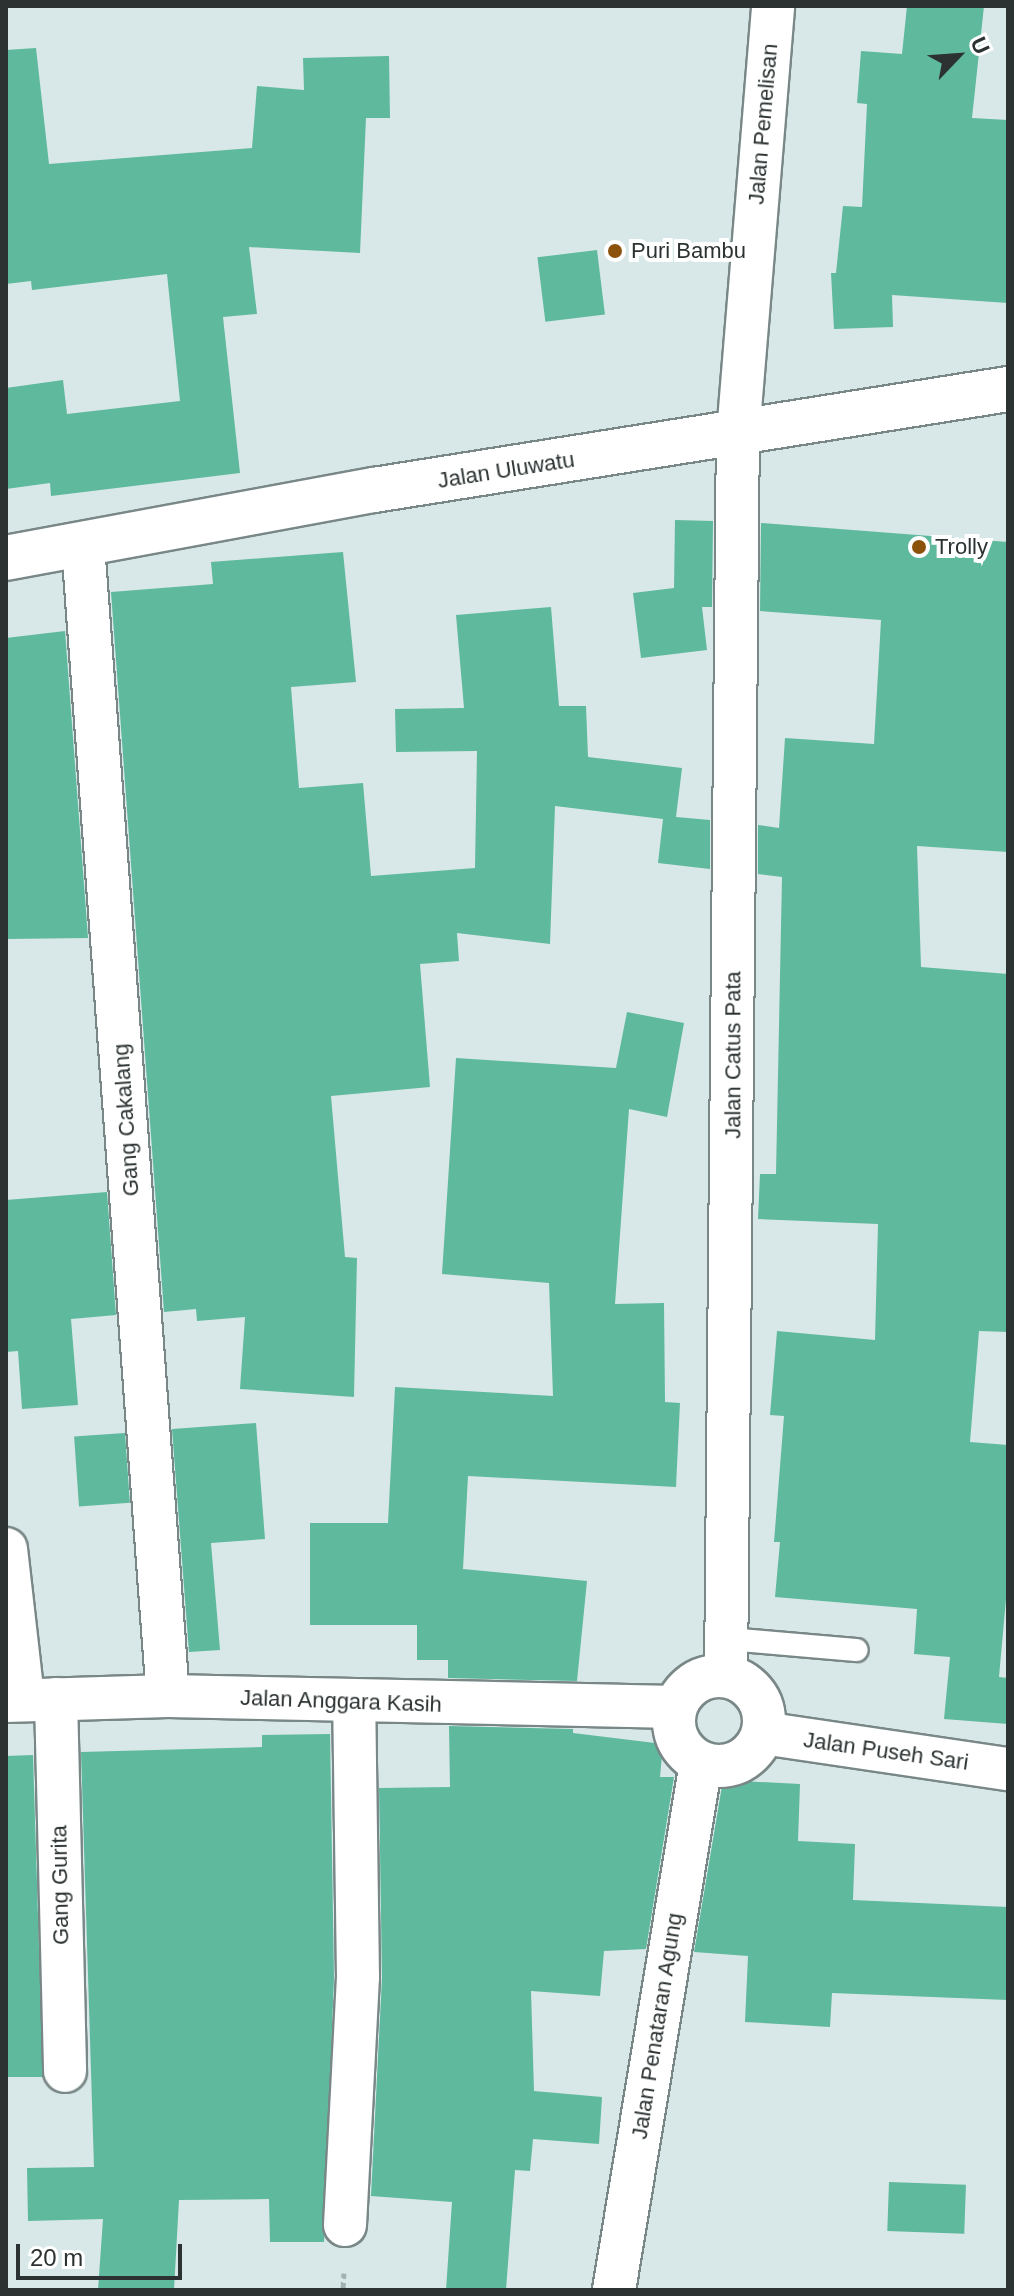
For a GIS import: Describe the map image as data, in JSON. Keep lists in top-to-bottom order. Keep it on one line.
{"streets":{"street":["Jalan Pemelisan","Jalan Uluwatu","Jalan Catus Pata","Gang Cakalang","Jalan Anggara Kasih","Jalan Puseh Sari","Gang Gurita","Jalan Penataran Agung"]},"crossings":[["Jalan Pemelisan","Jalan Uluwatu"],["Jalan Pemelisan","Jalan Catus Pata"],["Jalan Uluwatu","Jalan Catus Pata"],["Jalan Uluwatu","Gang Cakalang"],["Jalan Catus Pata","Jalan Anggara Kasih"],["Jalan Catus Pata","Jalan Puseh Sari"],["Jalan Catus Pata","Jalan Penataran Agung"],["Gang Cakalang","Jalan Anggara Kasih"],["Jalan Anggara Kasih","Jalan Puseh Sari"],["Jalan Anggara Kasih","Gang Gurita"],["Jalan Anggara Kasih","Jalan Penataran Agung"],["Jalan Puseh Sari","Jalan Penataran Agung"]],"places":["Puri Bambu","Trolly"],"scale_bar":"20 m","north":"top right"}
